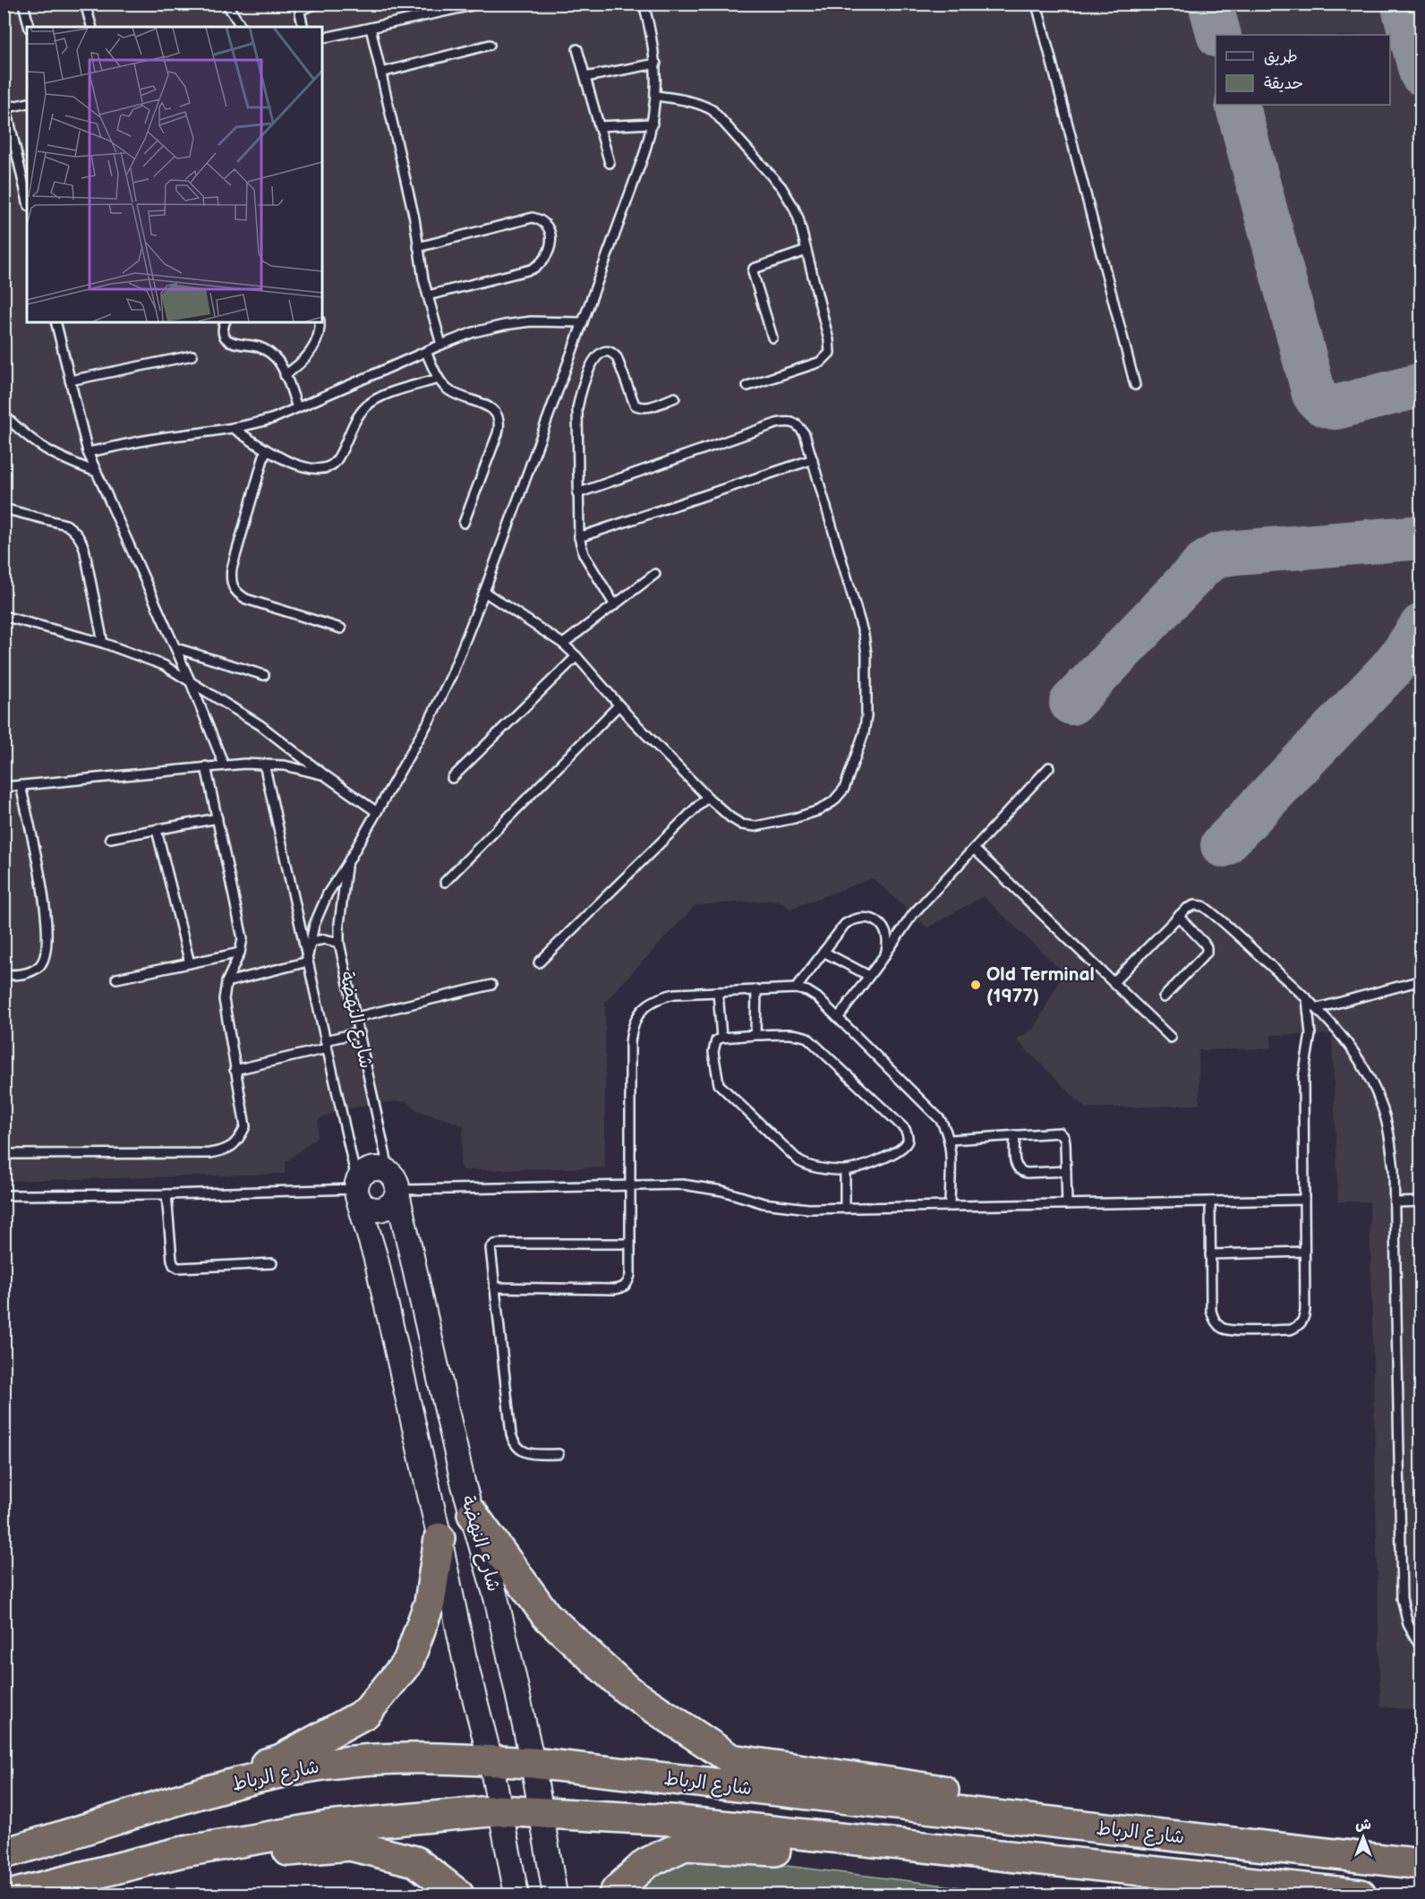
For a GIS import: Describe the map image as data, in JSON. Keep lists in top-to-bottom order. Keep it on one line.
{"streets":{"highway":["شارع الرباط"],"main road":["شارع النهضة"]},"crossings":[["شارع النهضة","شارع الرباط"]],"places":["Old Terminal (1977)"],"legend":["طريق","حديقة"],"north":"top"}
